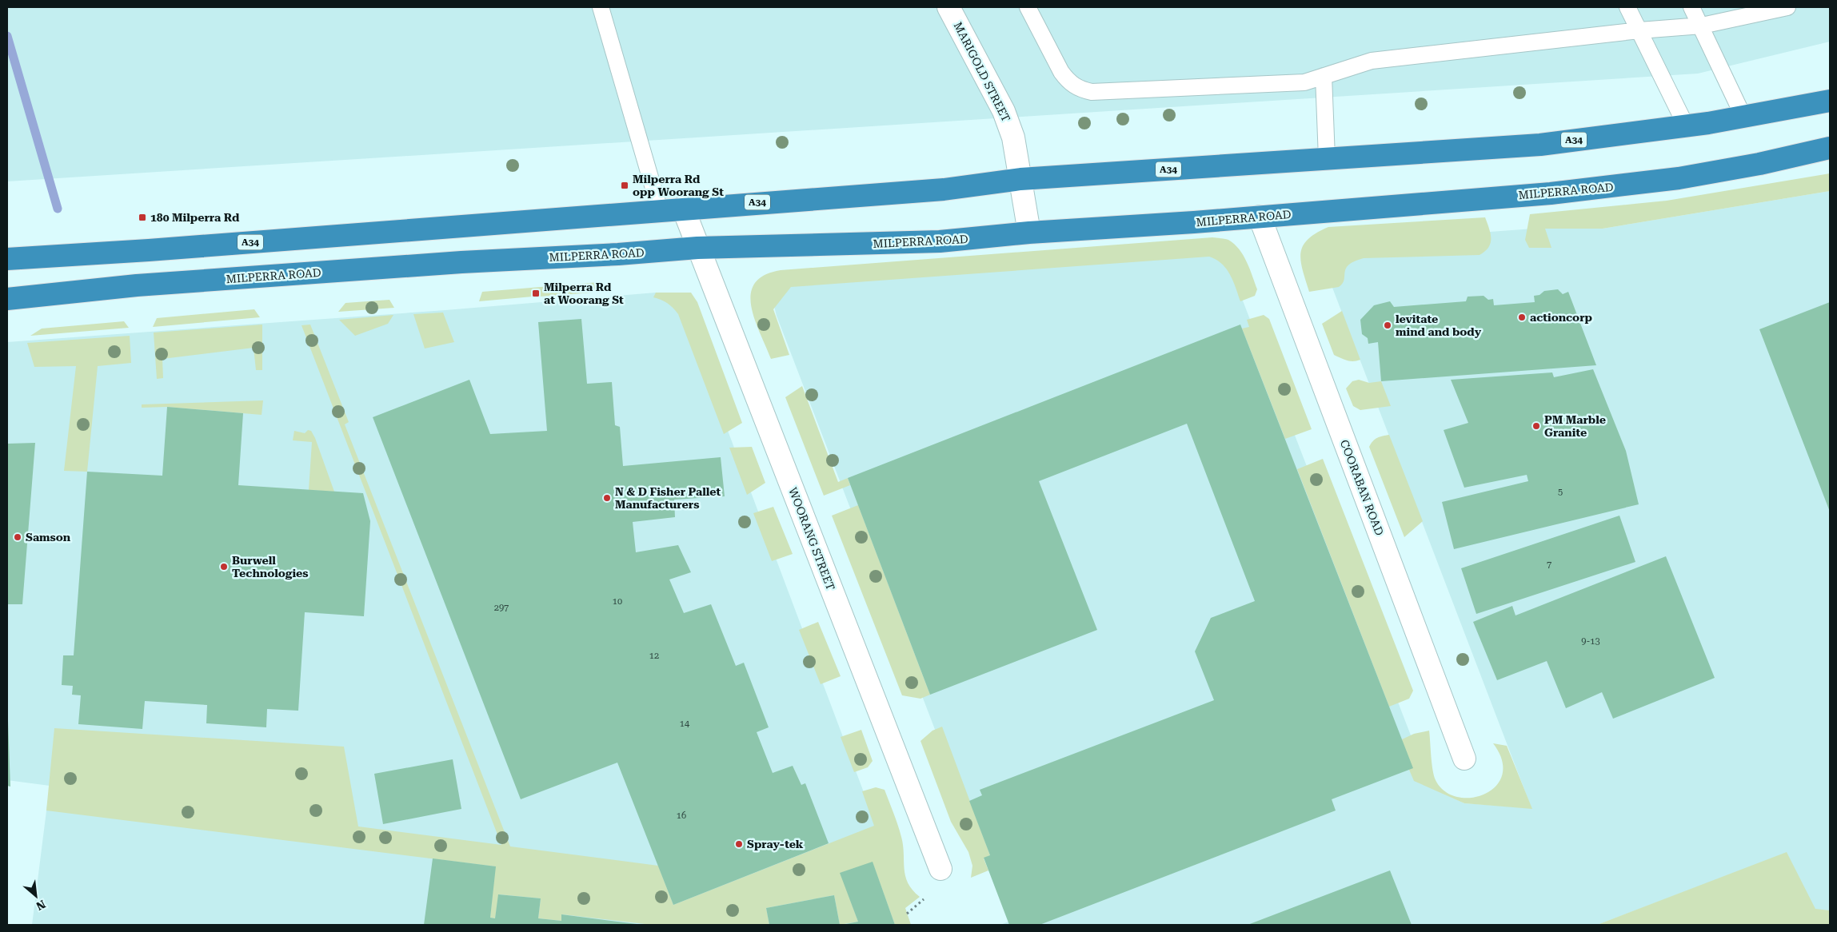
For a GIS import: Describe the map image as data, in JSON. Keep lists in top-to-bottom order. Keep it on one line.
{"streets":{"highway":["A34","MILPERRA ROAD"],"street":["MARIGOLD STREET","COORABAN ROAD","WOORANG STREET"]},"crossings":[["MARIGOLD STREET","A34"],["MARIGOLD STREET","MILPERRA ROAD"],["A34","WOORANG STREET"],["MILPERRA ROAD","COORABAN ROAD"],["MILPERRA ROAD","WOORANG STREET"]],"places":{"transit":["Milperra Rd opp Woorang St","180 Milperra Rd","Milperra Rd at Woorang St"],"other":["actioncorp","levitate mind and body","PM Marble Granite","N & D Fisher Pallet Manufacturers","Samson","Burwell Technologies","Spray-tek"]},"house_numbers":["5","7","10","297","9-13","12","14","16"],"north":"bottom right"}
